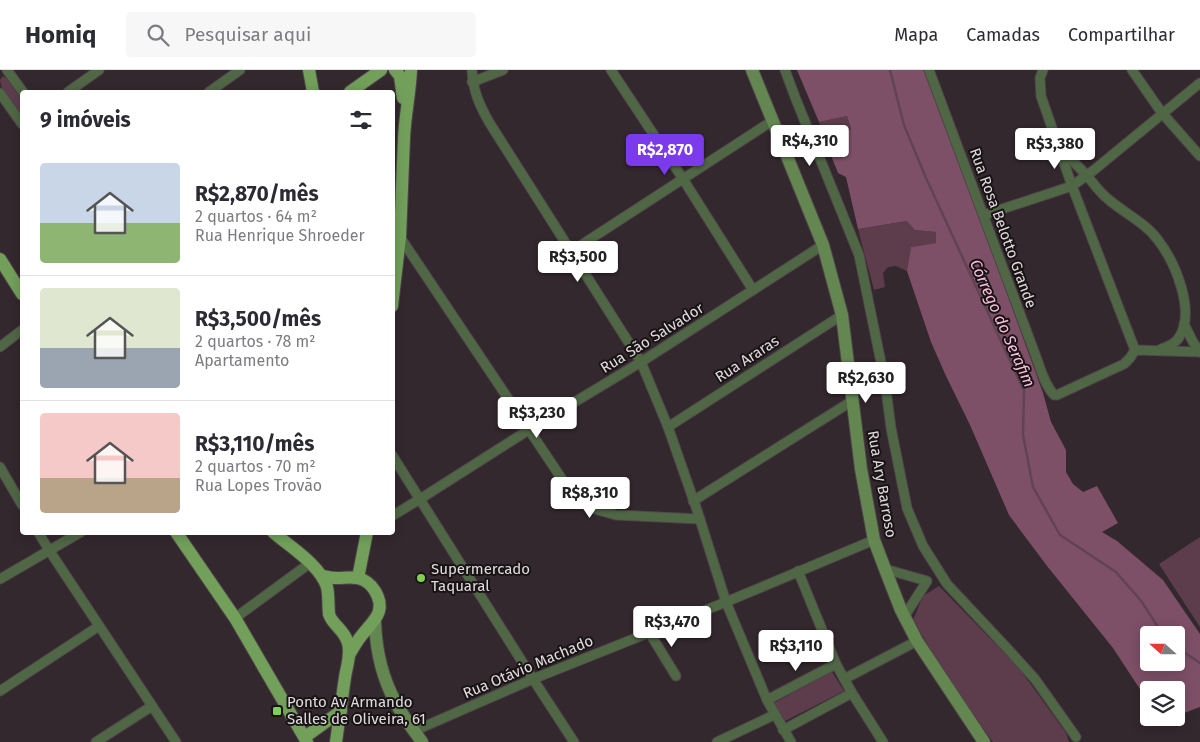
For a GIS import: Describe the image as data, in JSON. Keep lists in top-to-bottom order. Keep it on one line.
{"streets":{"main road":["Rua Ary Barroso"],"street":["Rua Rosa Belotto Grande","Rua São Salvador","Rua Araras","Rua Otávio Machado"]},"crossings":[["Rua São Salvador","Rua Ary Barroso"],["Rua Araras","Rua Ary Barroso"],["Rua Ary Barroso","Rua Otávio Machado"]],"water":["Córrego do Serafim"],"places":{"other":["Supermercado Taquaral"],"transit":["Ponto Av Armando Salles de Oliveira, 61"]},"north":"left","page":{"header":"Homiq","search":"Pesquisar aqui","nav":["Mapa","Camadas","Compartilhar"],"heading":"9 imóveis","price":["R$4,310","R$3,380","R$2,870","R$3,500","R$2,630","R$3,230","R$8,310","R$3,470","R$3,110"],"list":[{"name":"R$2,870/mês","note":"2 quartos · 64 m² · Rua Henrique Shroeder"},{"name":"R$3,500/mês","note":"2 quartos · 78 m² · Apartamento"},{"name":"R$3,110/mês","note":"2 quartos · 70 m² · Rua Lopes Trovão"}]}}
